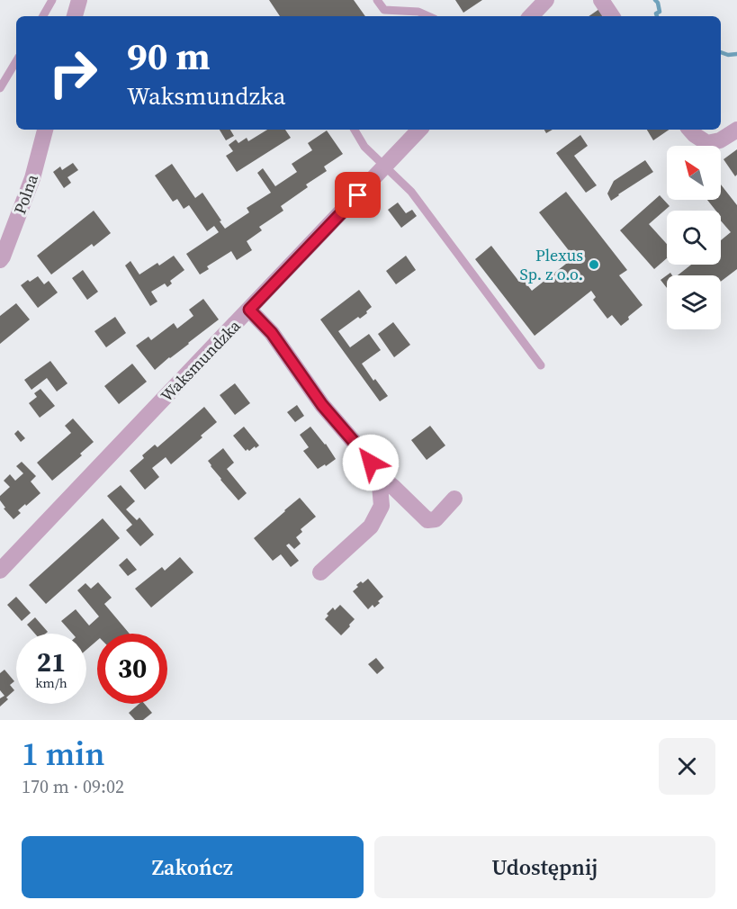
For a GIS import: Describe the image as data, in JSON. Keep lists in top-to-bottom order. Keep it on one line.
{"streets":{"street":["Polna","Waksmundzka"]},"places":["Plexus Sp. z o.o."],"north":"top left","page":{"turn":["90 m","Waksmundzka"],"speed":"21 km/h","limit":"30","heading":["1 min","170 m · 09:02"],"buttons":["Zakończ","Udostępnij"]}}
